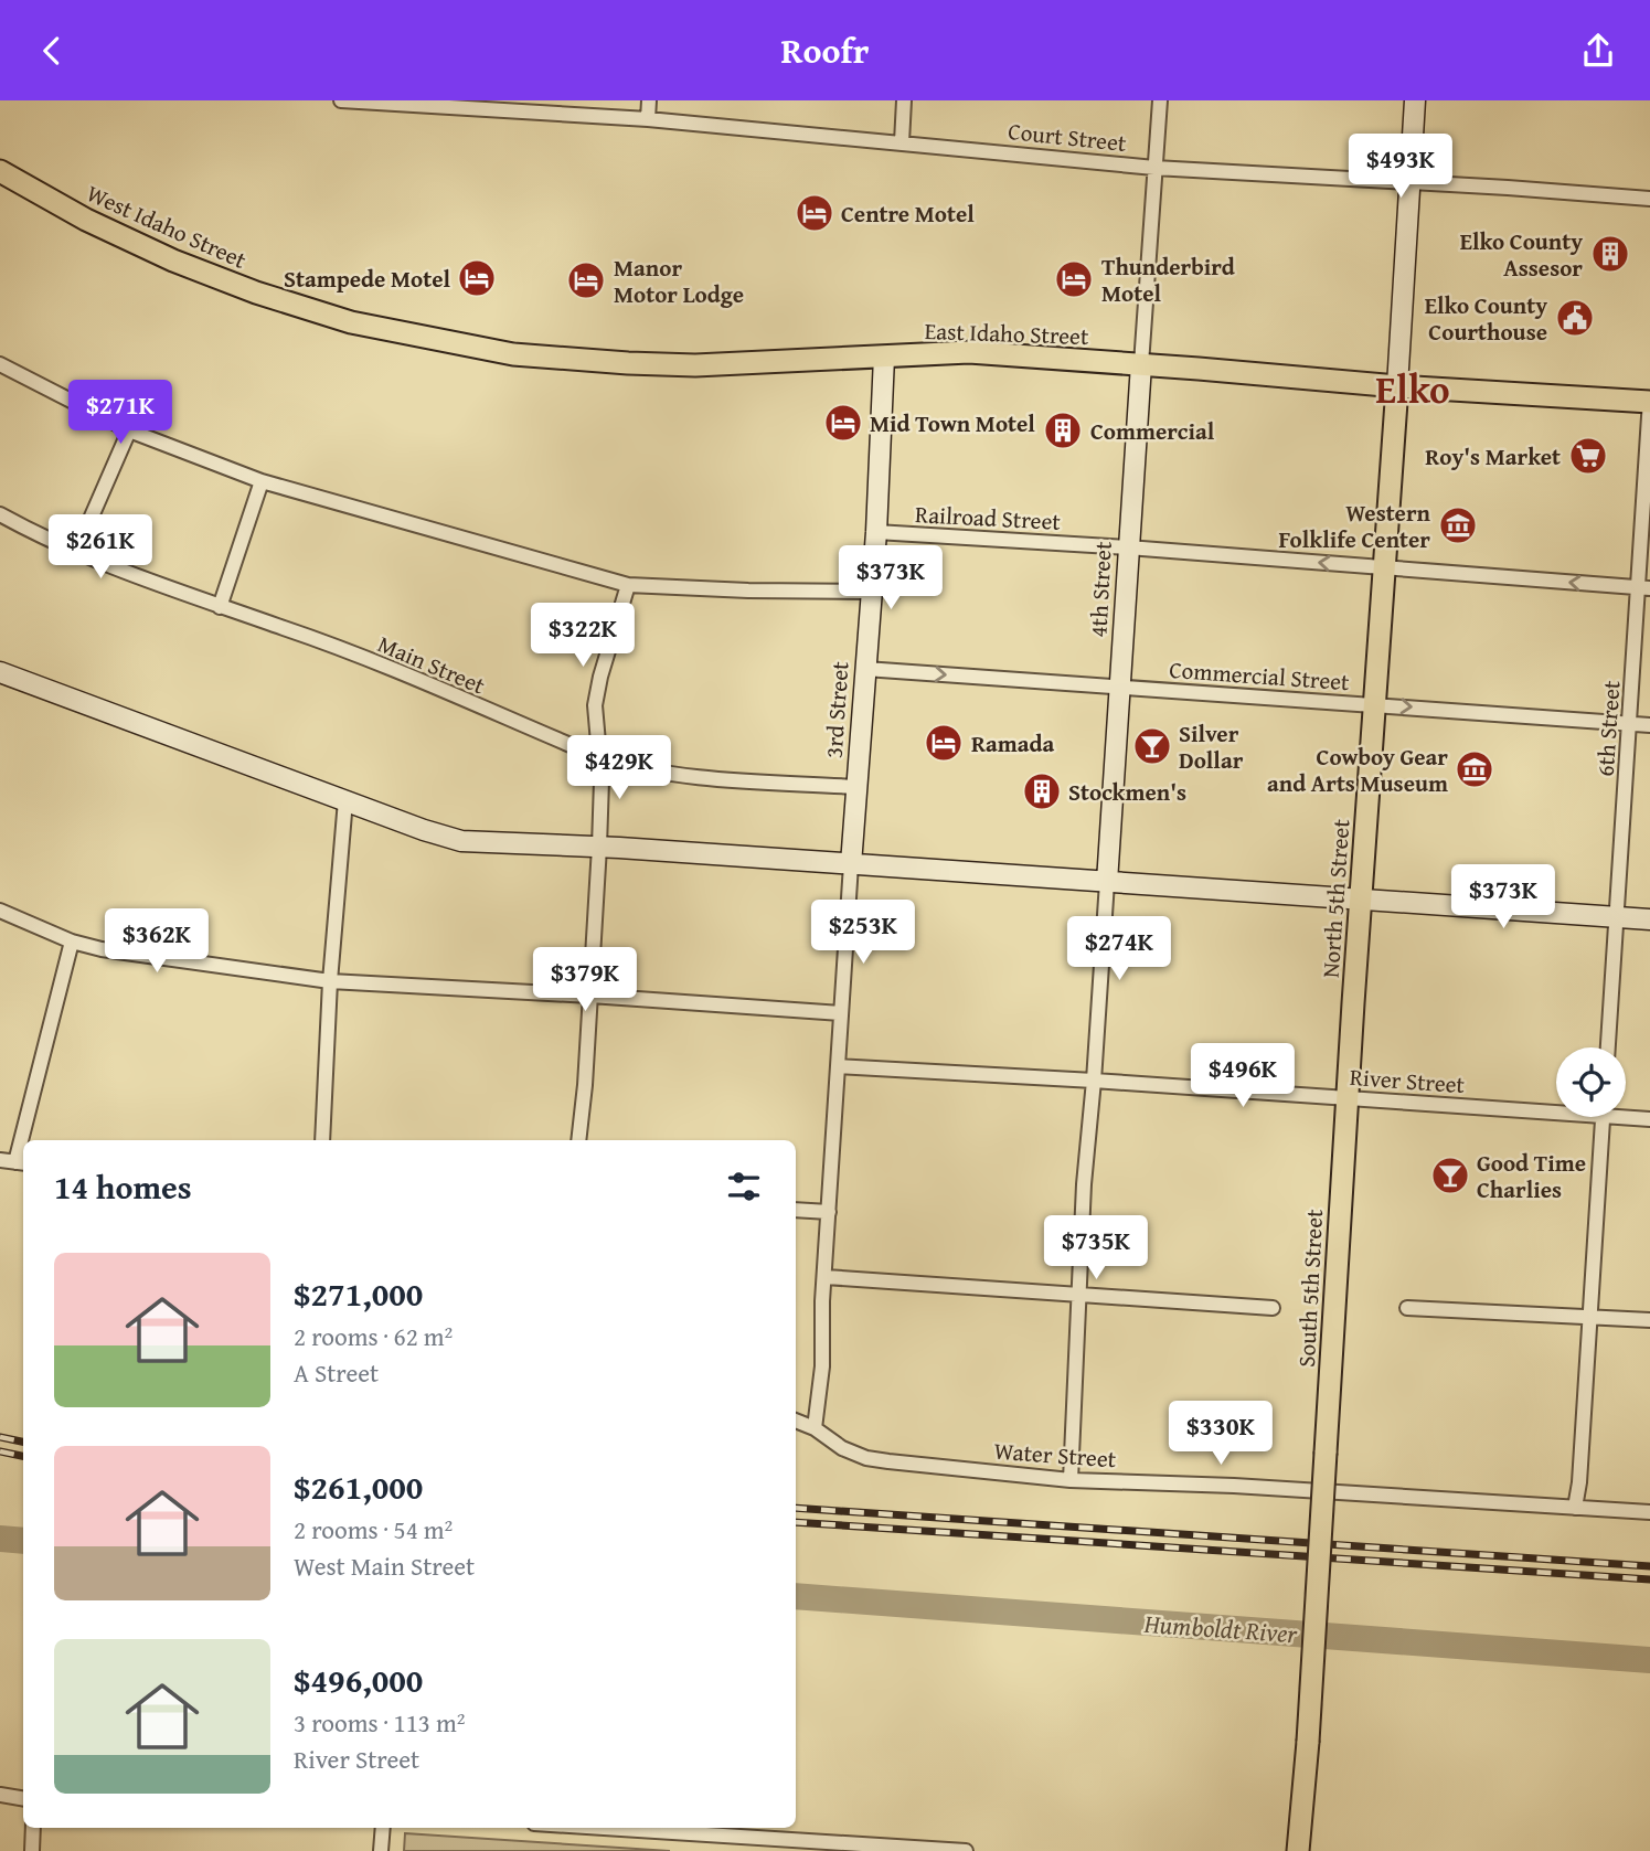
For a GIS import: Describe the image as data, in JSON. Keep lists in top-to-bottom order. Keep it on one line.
{"streets":{"main road":["West Idaho Street","East Idaho Street","4th Street","3rd Street","North 5th Street","South 5th Street"],"street":["Court Street","Railroad Street","Main Street","Commercial Street","6th Street","River Street","Water Street"]},"crossings":[["Court Street","4th Street"],["Court Street","North 5th Street"],["West Idaho Street","East Idaho Street"],["East Idaho Street","4th Street"],["East Idaho Street","3rd Street"],["East Idaho Street","6th Street"],["East Idaho Street","North 5th Street"],["Railroad Street","4th Street"],["Railroad Street","3rd Street"],["Railroad Street","6th Street"],["Railroad Street","North 5th Street"],["4th Street","Commercial Street"],["4th Street","River Street"],["4th Street","Water Street"],["Main Street","3rd Street"],["Commercial Street","3rd Street"],["Commercial Street","6th Street"],["Commercial Street","North 5th Street"],["3rd Street","River Street"],["3rd Street","Water Street"],["North 5th Street","River Street"],["North 5th Street","South 5th Street"],["River Street","South 5th Street"]],"one_way":["Railroad Street","Commercial Street"],"districts":["Elko"],"water":["Humboldt River"],"places":{"hotel":["Centre Motel","Stampede Motel","Thunderbird Motel","Manor Motor Lodge","Mid Town Motel","Ramada"],"building":["Elko County Assesor","Commercial","Stockmen's"],"public building":["Elko County Courthouse"],"supermarket":["Roy's Market"],"museum":["Western Folklife Center","Cowboy Gear and Arts Museum"],"bar":["Silver Dollar","Good Time Charlies"]},"page":{"header":"Roofr","price":["$493K","$271K","$261K","$373K","$322K","$429K","$373K","$253K","$362K","$274K","$379K","$496K","$735K","$330K"],"heading":"14 homes","list":[{"name":"$271,000","note":"2 rooms · 62 m² · A Street"},{"name":"$261,000","note":"2 rooms · 54 m² · West Main Street"},{"name":"$496,000","note":"3 rooms · 113 m² · River Street"}]}}
